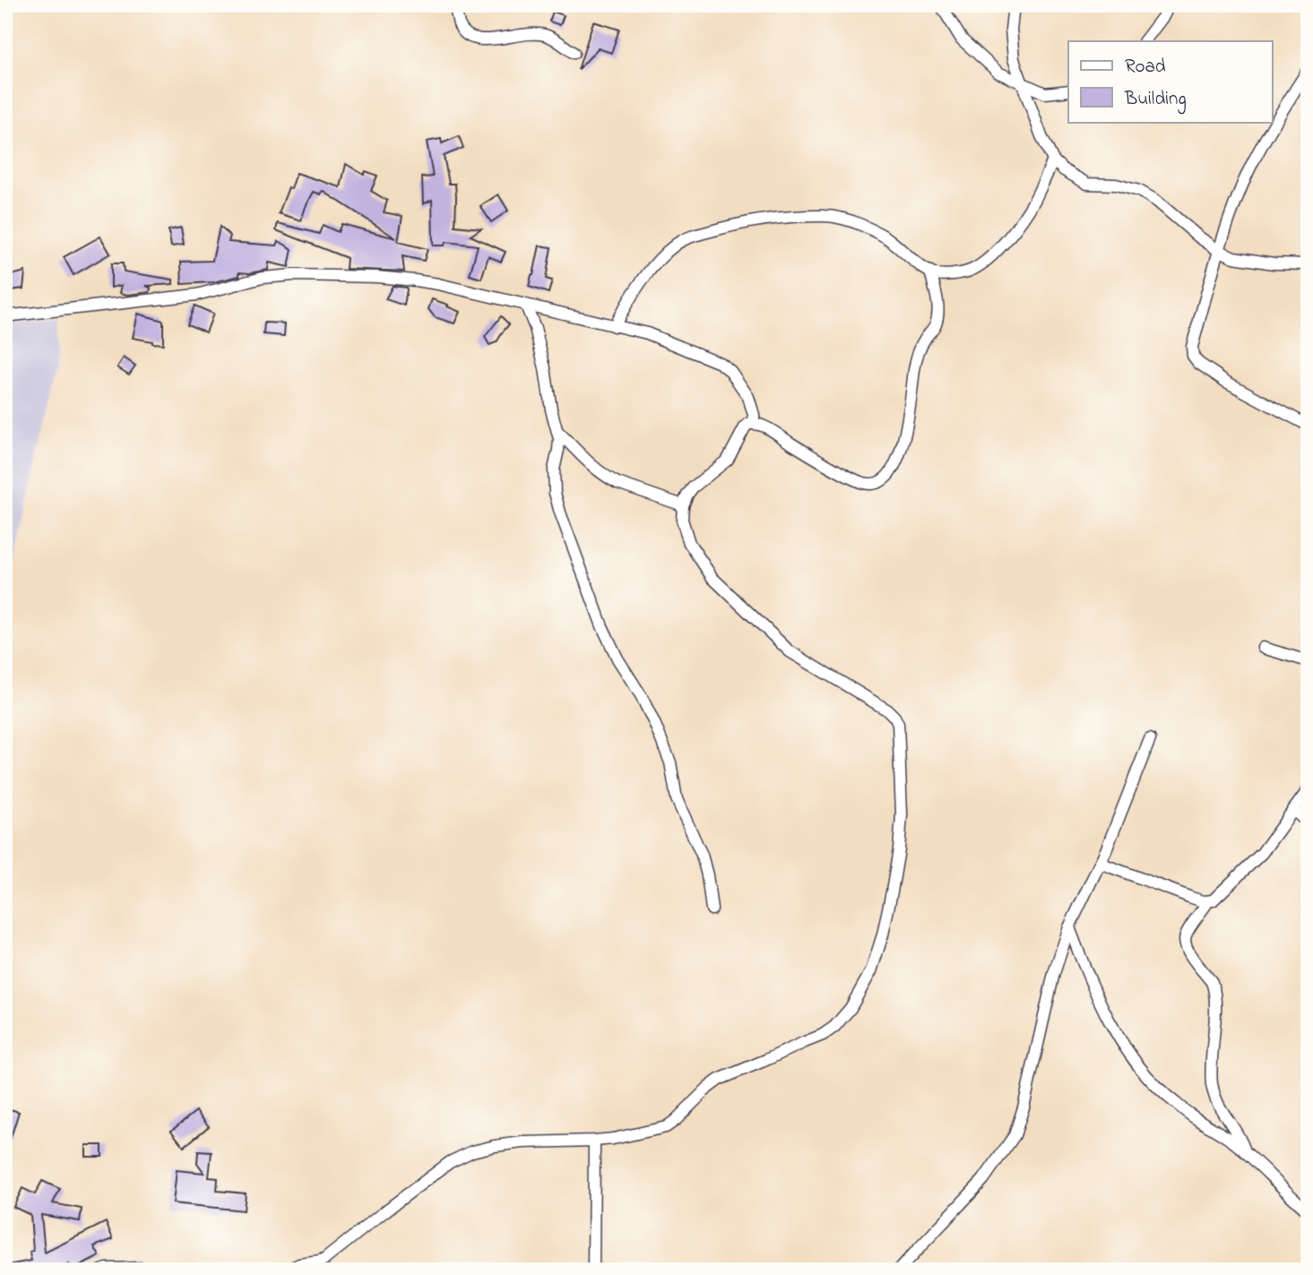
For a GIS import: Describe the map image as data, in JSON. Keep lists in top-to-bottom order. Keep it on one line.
{"legend":["Road","Building"]}
